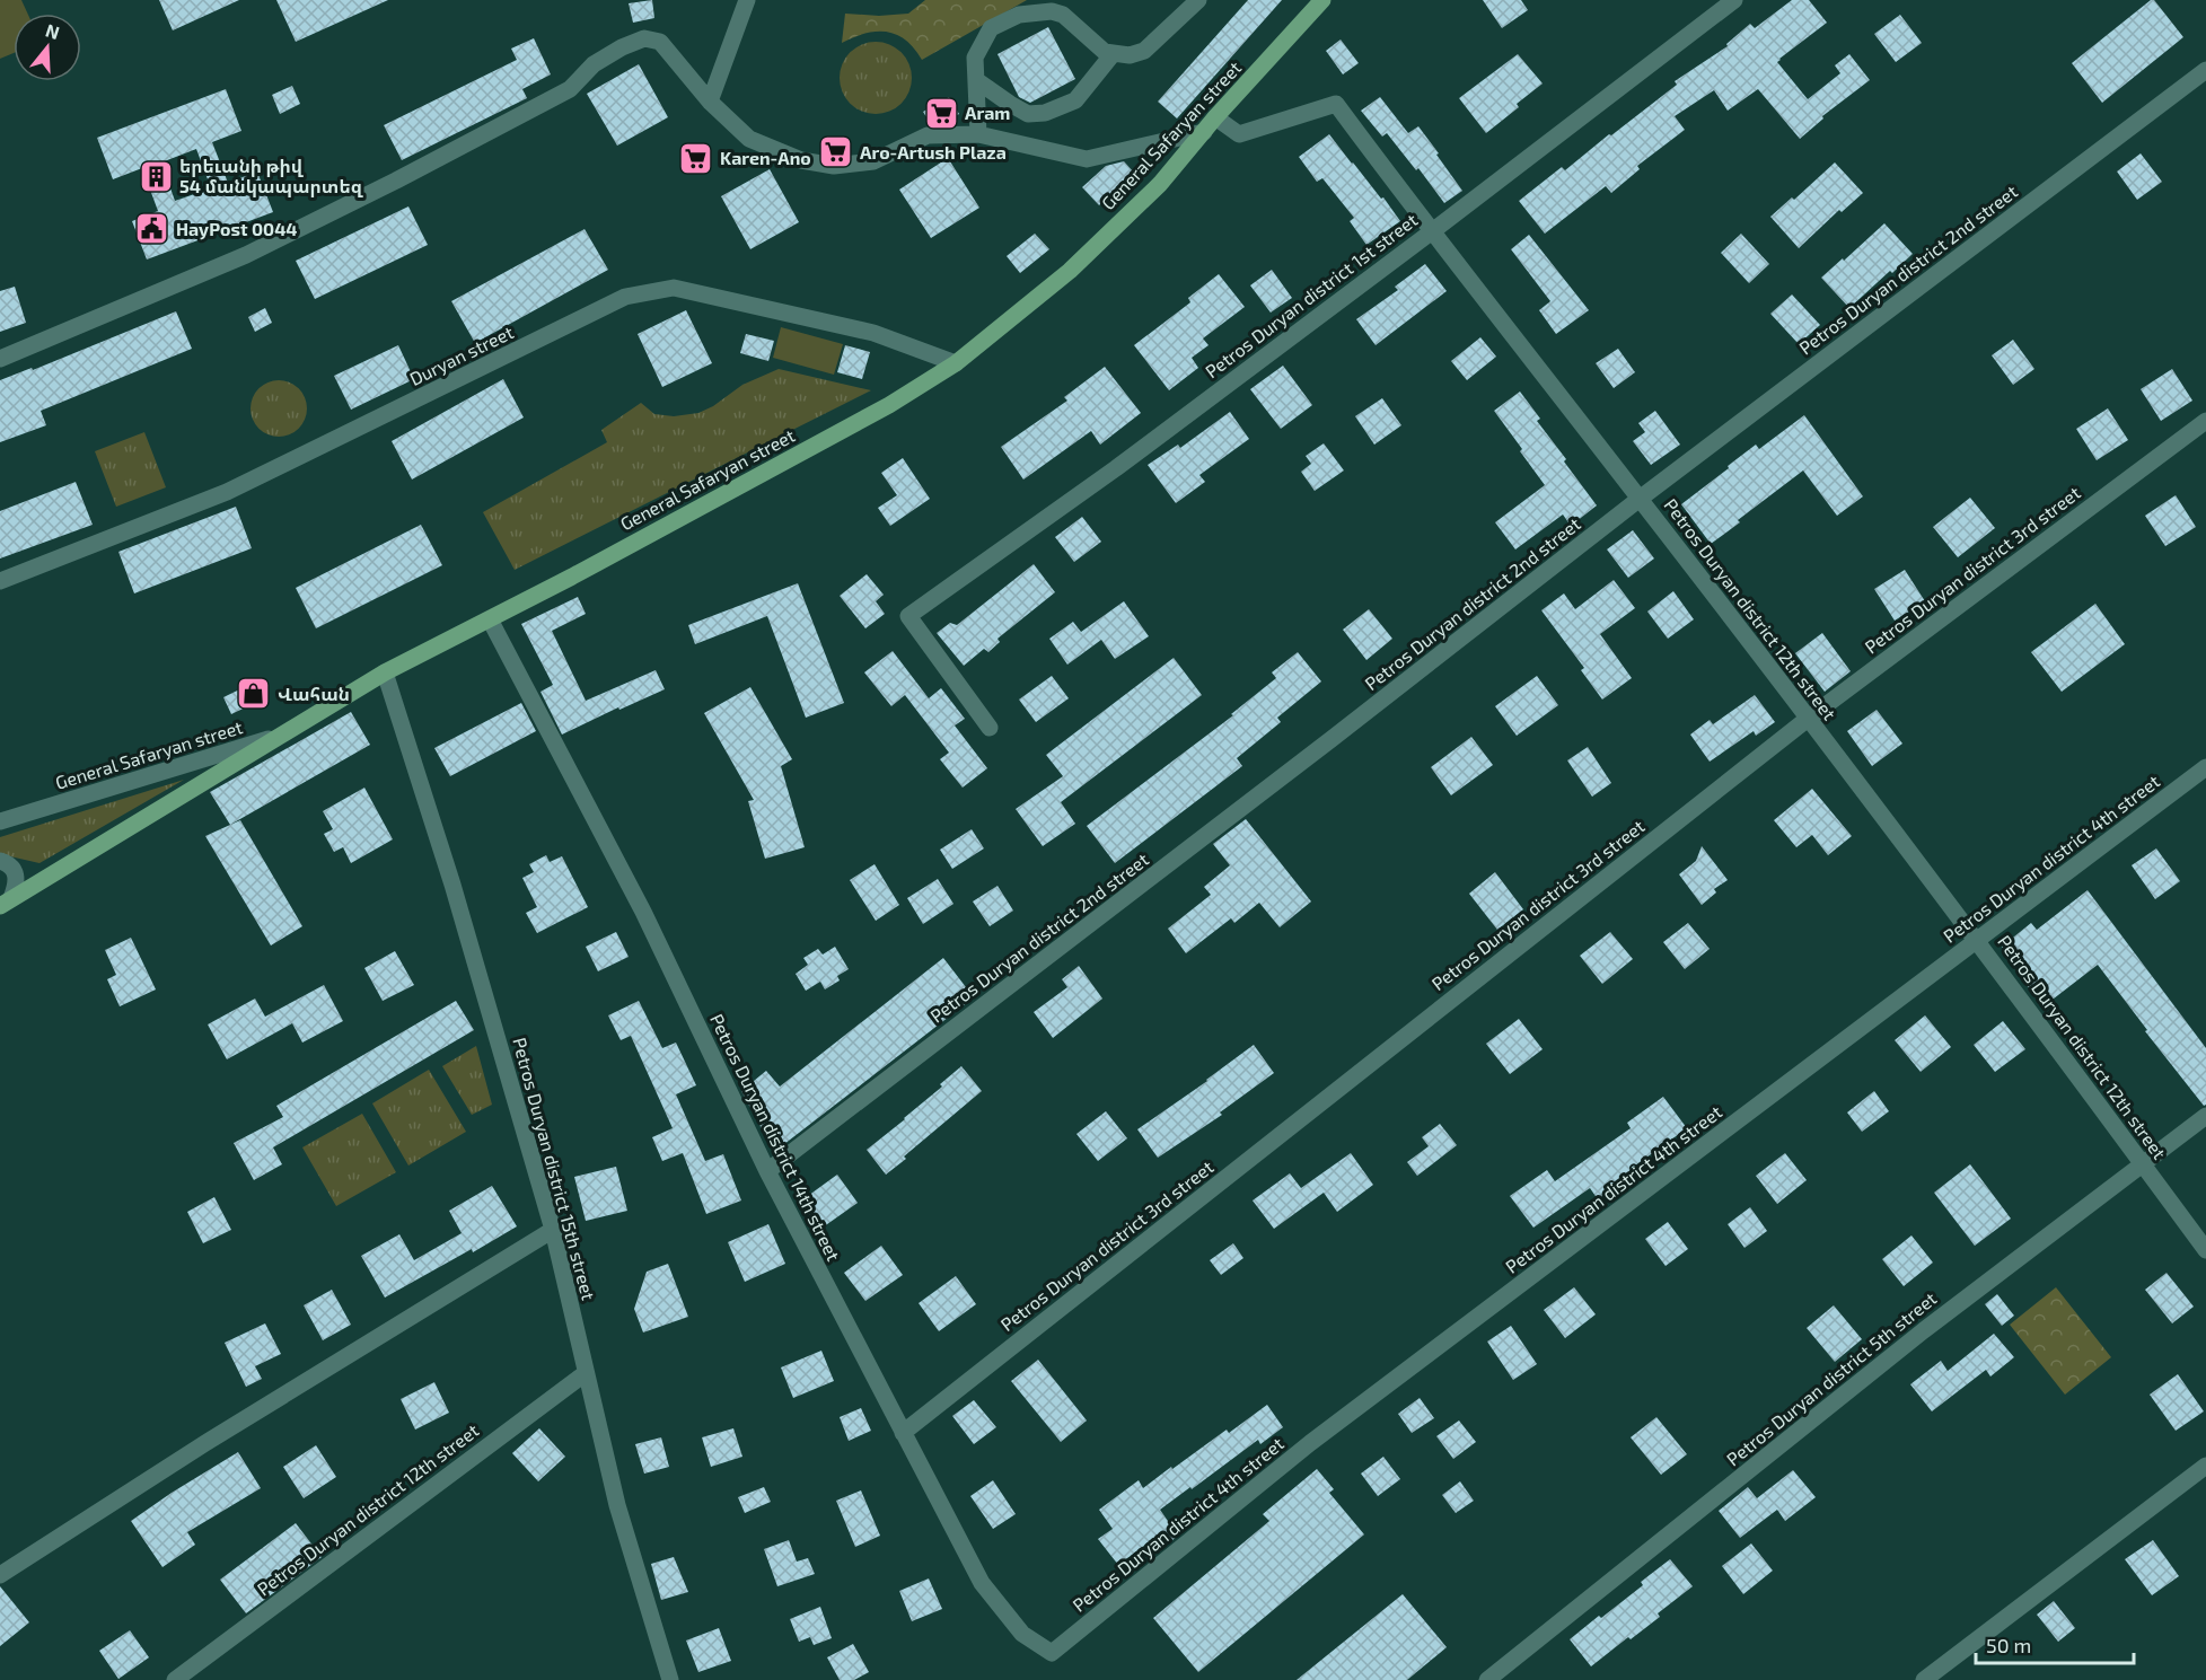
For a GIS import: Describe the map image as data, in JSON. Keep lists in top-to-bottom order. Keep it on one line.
{"streets":{"main road":["General Safaryan street"],"street":["Petros Duryan district 2nd street","Petros Duryan district 1st street","Duryan street","Petros Duryan district 3rd street","Petros Duryan district 12th street","Petros Duryan district 4th street","Petros Duryan district 14th street","Petros Duryan district 15th street","Petros Duryan district 5th street"]},"crossings":[["General Safaryan street","Duryan street"],["General Safaryan street","Petros Duryan district 12th street"],["General Safaryan street","Petros Duryan district 14th street"],["General Safaryan street","Petros Duryan district 15th street"],["Petros Duryan district 2nd street","Petros Duryan district 12th street"],["Petros Duryan district 2nd street","Petros Duryan district 14th street"],["Petros Duryan district 1st street","Petros Duryan district 12th street"],["Petros Duryan district 3rd street","Petros Duryan district 12th street"],["Petros Duryan district 3rd street","Petros Duryan district 14th street"],["Petros Duryan district 12th street","Petros Duryan district 4th street"],["Petros Duryan district 12th street","Petros Duryan district 15th street"],["Petros Duryan district 12th street","Petros Duryan district 5th street"],["Petros Duryan district 4th street","Petros Duryan district 14th street"]],"places":{"supermarket":["Aram","Aro-Artush Plaza","Karen-Ano"],"building":["երեւանի թիվ 54 մանկապարտեզ"],"public building":["HayPost 0044"],"shop":["Վահան"]},"scale_bar":"50 m","north":"top"}
